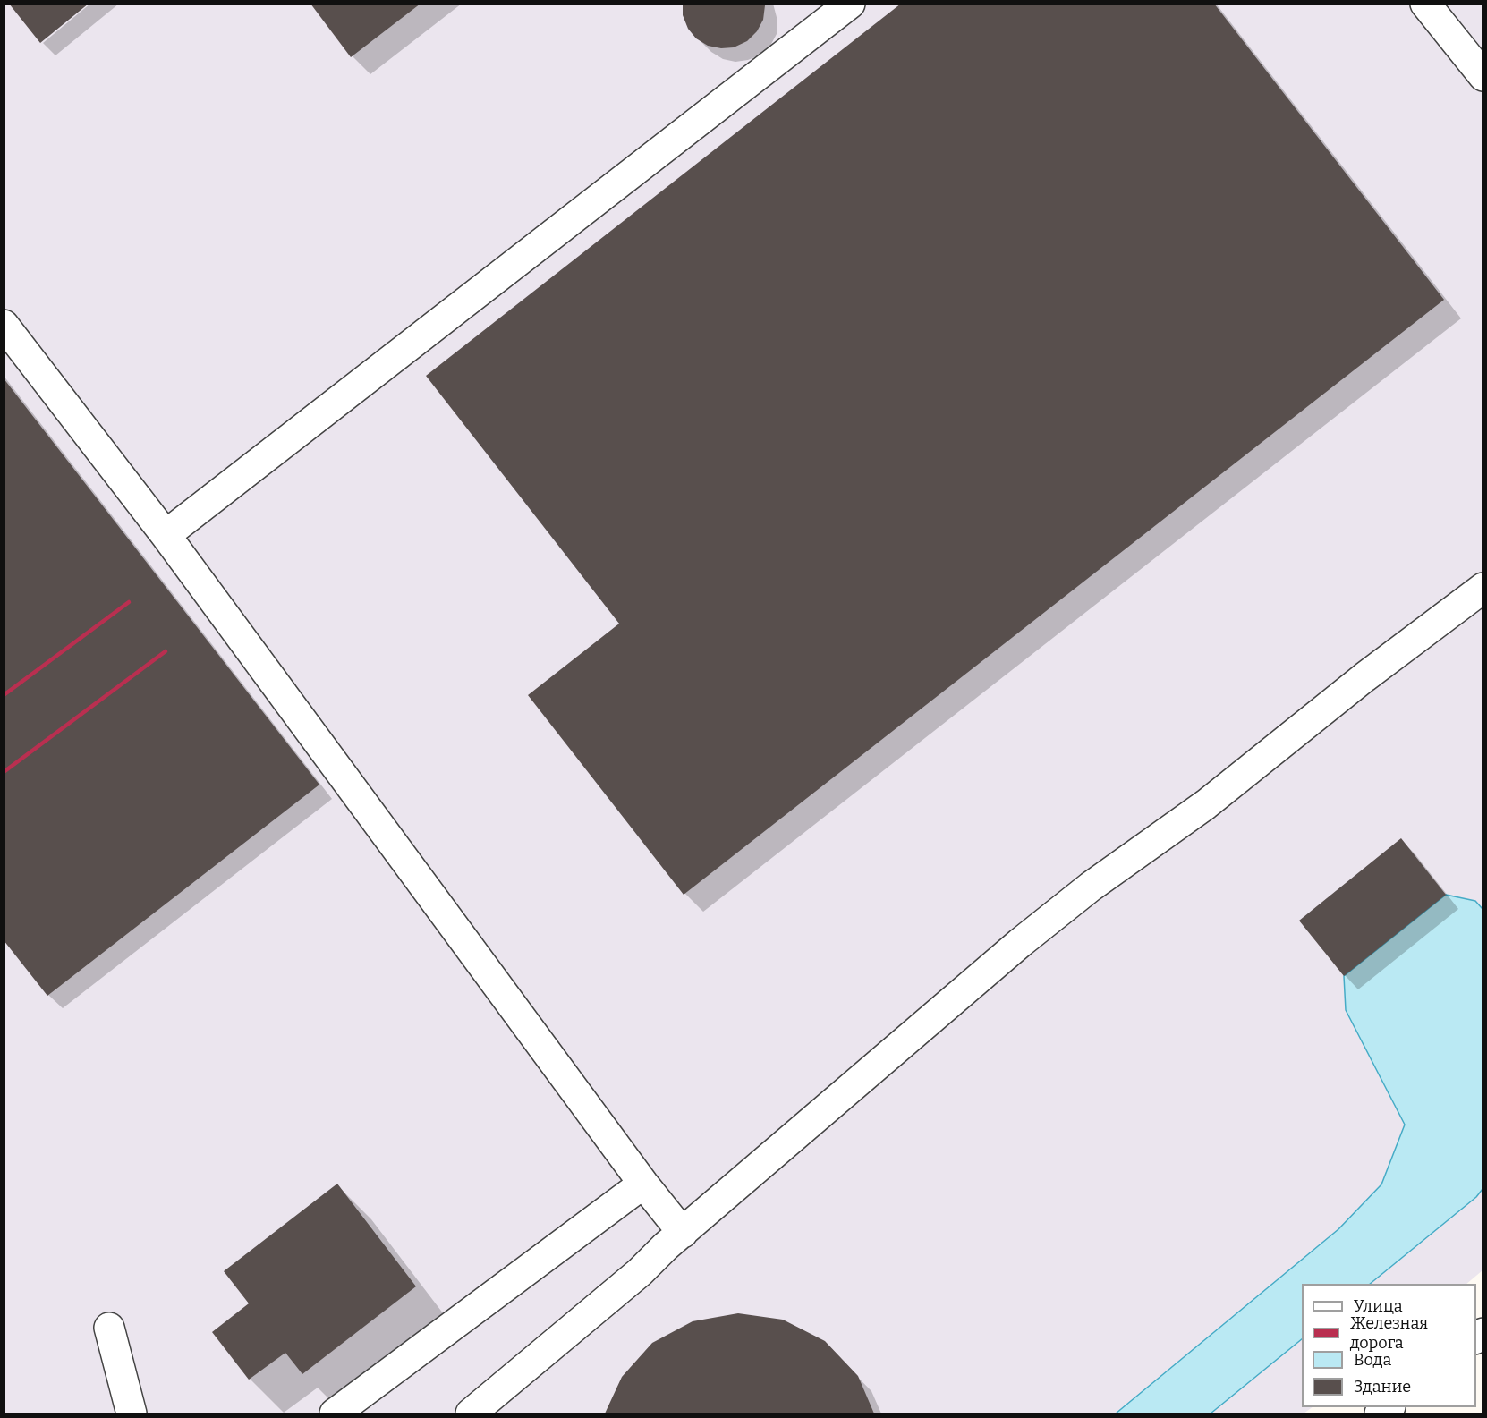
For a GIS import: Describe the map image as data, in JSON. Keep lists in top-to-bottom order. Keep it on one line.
{"legend":["Улица","Железная дорога","Вода","Здание"]}
